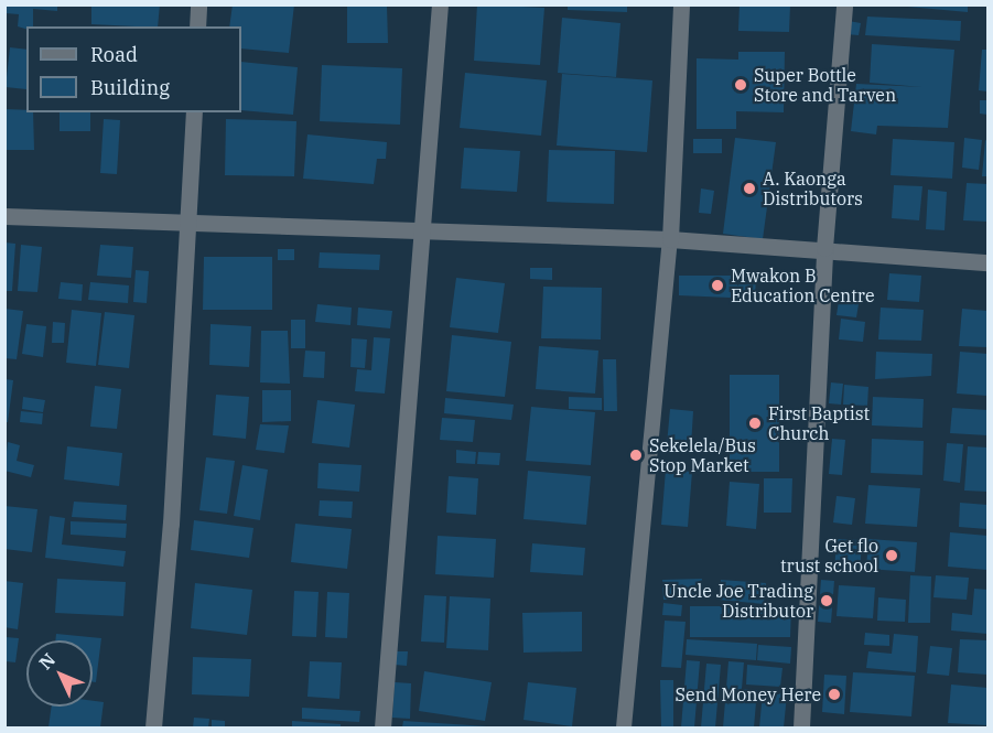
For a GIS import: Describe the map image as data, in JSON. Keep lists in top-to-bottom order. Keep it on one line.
{"places":["Super Bottle Store and Tarven","A. Kaonga Distributors","Mwakon B Education Centre","First Baptist Church","Sekelela/Bus Stop Market","Get flo trust school","Uncle Joe Trading Distributor","Send Money Here"],"legend":["Road","Building"],"north":"top left"}
